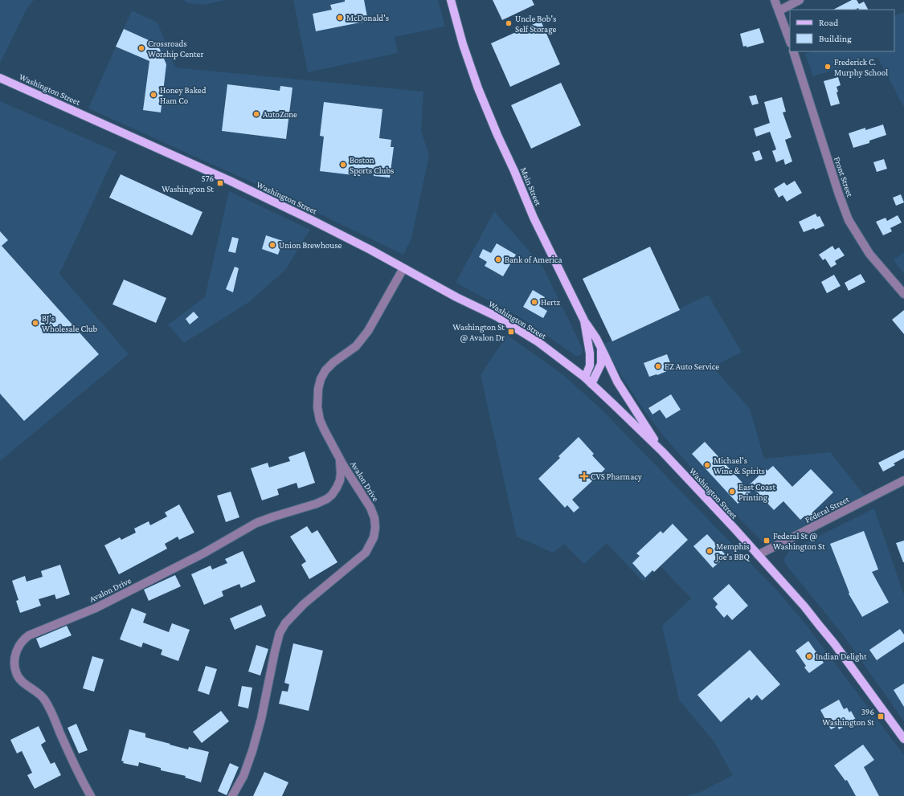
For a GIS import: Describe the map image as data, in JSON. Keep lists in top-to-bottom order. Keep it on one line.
{"streets":{"main road":["Washington Street","Main Street"],"street":["Front Street","Avalon Drive","Federal Street"]},"crossings":[["Washington Street","Main Street"],["Washington Street","Avalon Drive"],["Washington Street","Federal Street"]],"places":{"other":["McDonald's","Uncle Bob's Self Storage","Crossroads Worship Center","Frederick C. Murphy School","Honey Baked Ham Co","AutoZone","Boston Sports Clubs","Union Brewhouse","Bank of America","Hertz","BJ's Wholesale Club","EZ Auto Service","Michael's Wine & Spirits","East Coast Printing","Memphis Joe's BBQ","Indian Delight"],"transit":["576 Washington St","Washington St @ Avalon Dr","Federal St @ Washington St","396 Washington St"],"health":["CVS Pharmacy"]},"legend":["Road","Building"]}
